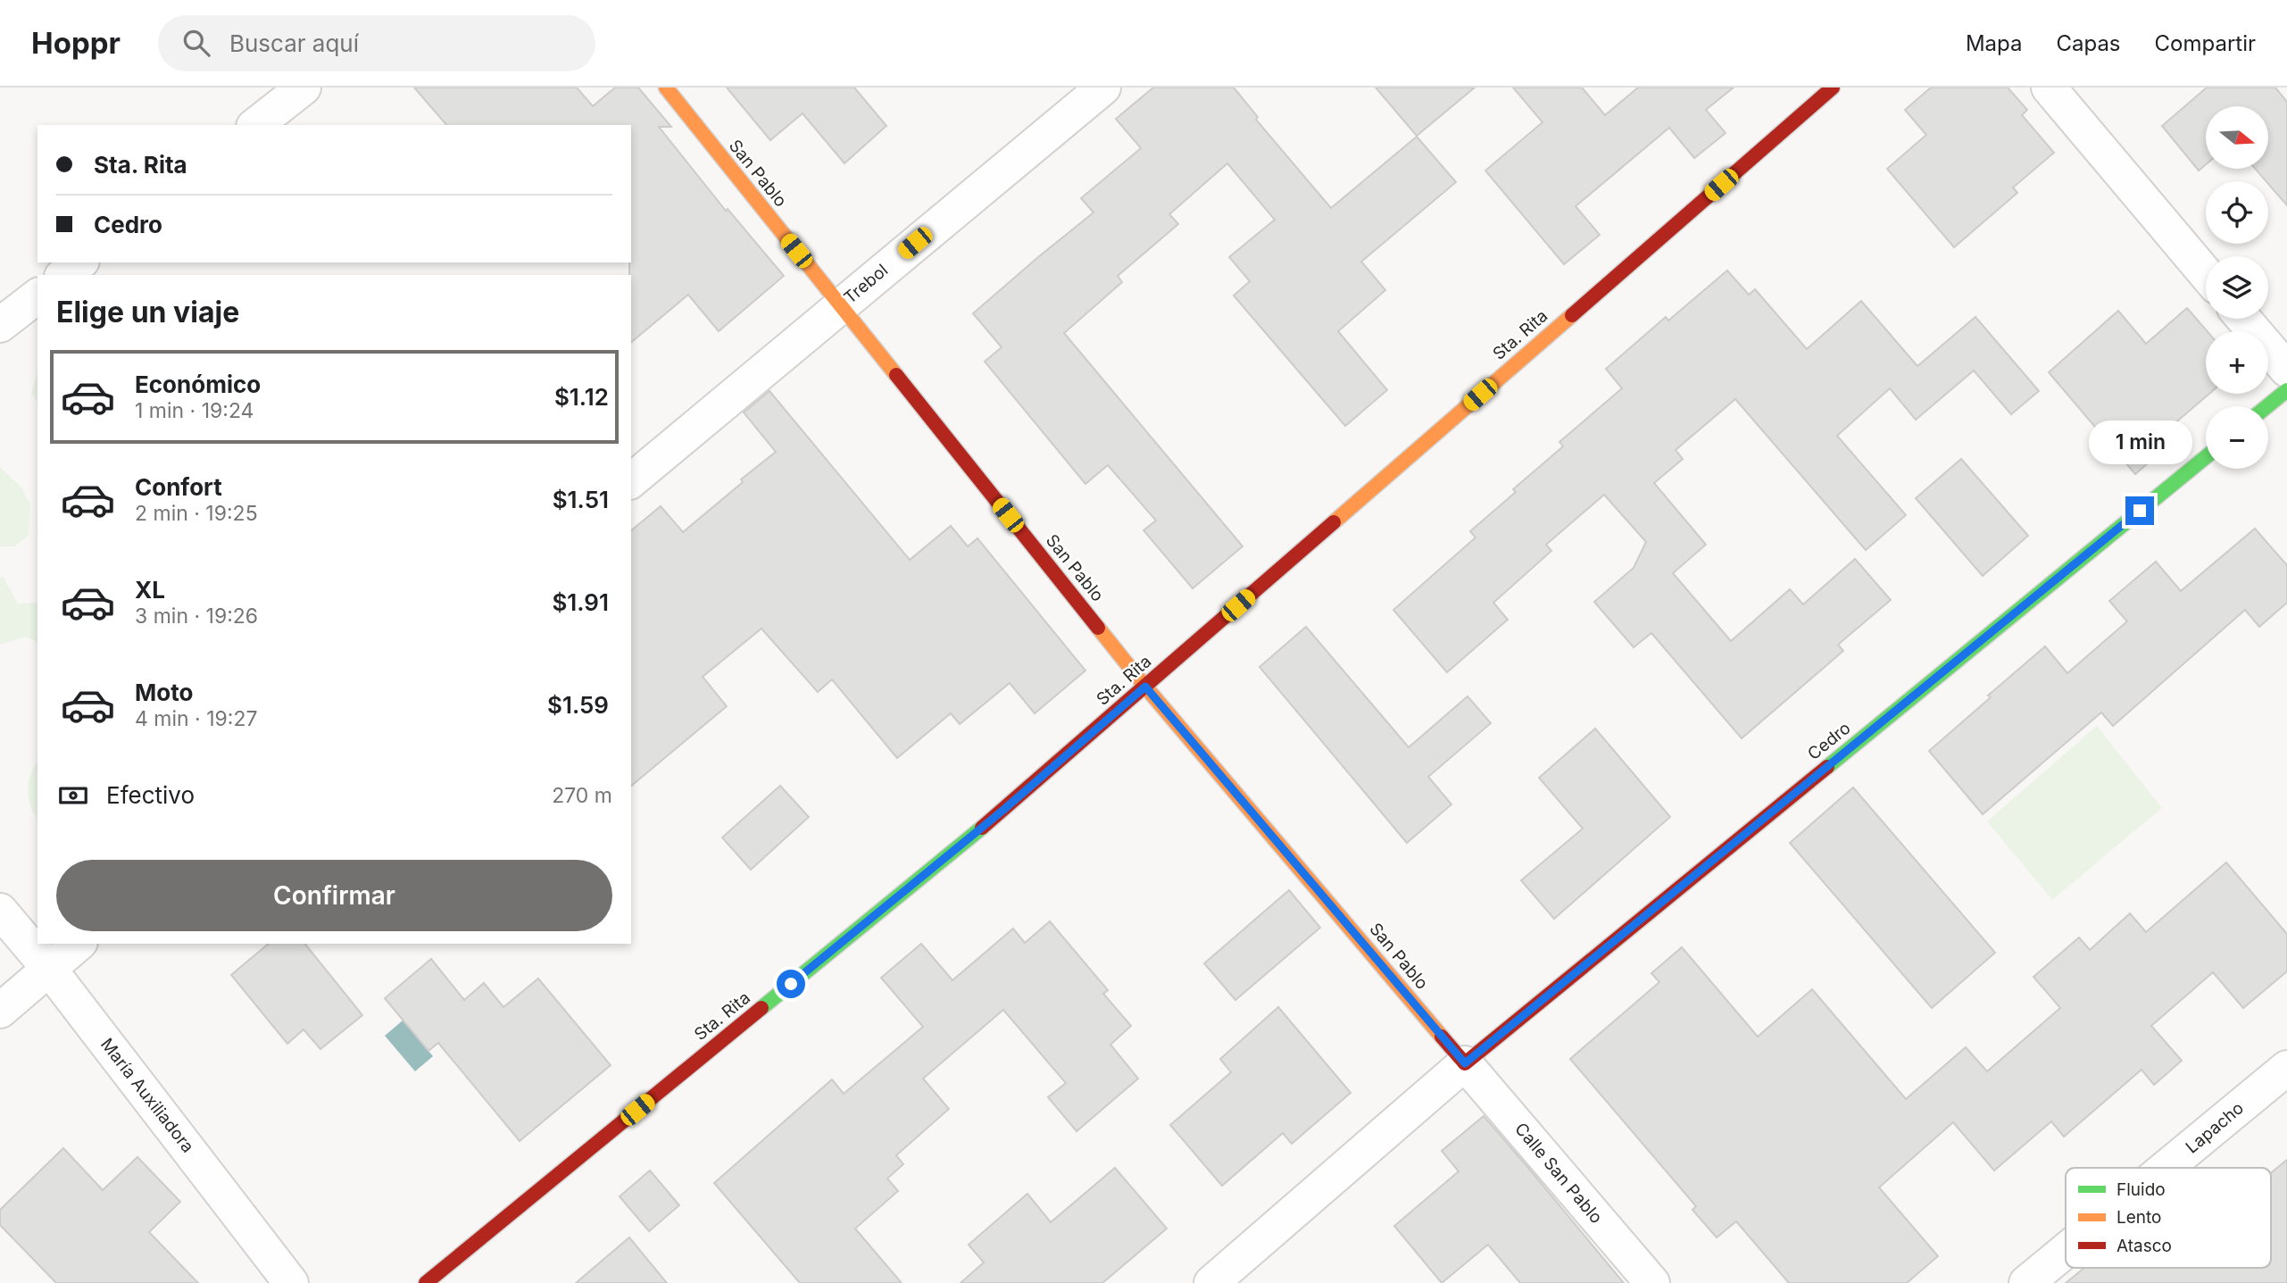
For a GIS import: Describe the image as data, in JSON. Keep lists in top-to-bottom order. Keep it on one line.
{"streets":{"street":["San Pablo","Trebol","Sta. Rita","Cedro","María Auxiliadora","Lapacho","Calle San Pablo"]},"crossings":[["San Pablo","Trebol"],["San Pablo","Sta. Rita"],["San Pablo","Cedro"],["San Pablo","Calle San Pablo"],["Cedro","Calle San Pablo"]],"legend":["Fluido","Lento","Atasco"],"north":"right","page":{"header":"Hoppr","search":"Buscar aquí","nav":["Mapa","Capas","Compartir"],"map_buttons":["+","−"],"banner":["Sta. Rita","Cedro"],"heading":"Elige un viaje","list":[{"name":"Económico","note":"1 min · 19:24","value":"$1.12"},{"name":"Confort","note":"2 min · 19:25","value":"$1.51"},{"name":"XL","note":"3 min · 19:26","value":"$1.91"},{"name":"Moto","note":"4 min · 19:27","value":"$1.59"}],"bubble":"1 min","pay":["Efectivo","270 m"],"buttons":"Confirmar"}}
